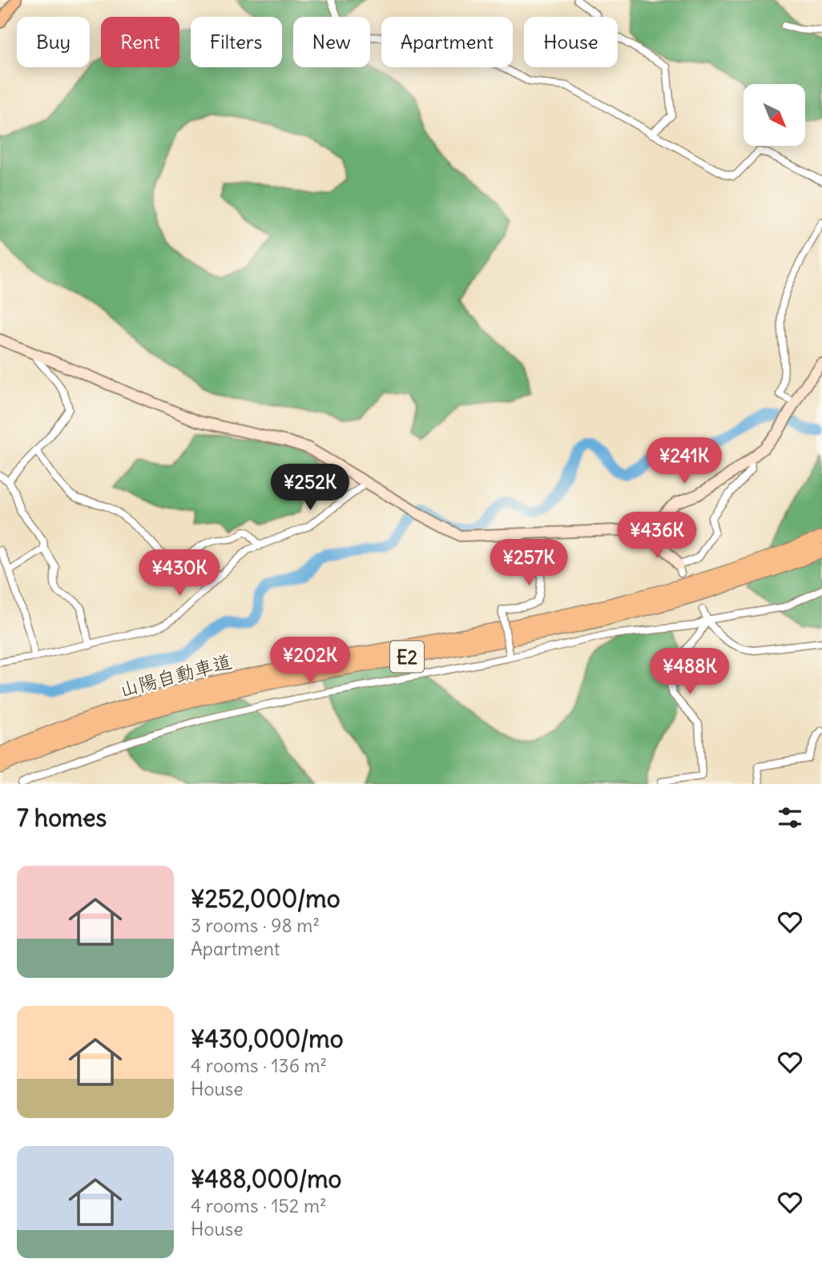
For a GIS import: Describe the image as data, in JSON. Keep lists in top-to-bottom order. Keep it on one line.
{"streets":{"highway":["E2","山陽自動車道"]},"north":"bottom right","page":{"chip":["Buy","Rent","Filters","New","Apartment","House"],"price":["¥241K","¥252K","¥436K","¥257K","¥430K","¥202K","¥488K"],"heading":"7 homes","list":[{"name":"¥252,000/mo","note":"3 rooms · 98 m² · Apartment"},{"name":"¥430,000/mo","note":"4 rooms · 136 m² · House"},{"name":"¥488,000/mo","note":"4 rooms · 152 m² · House"}]}}
